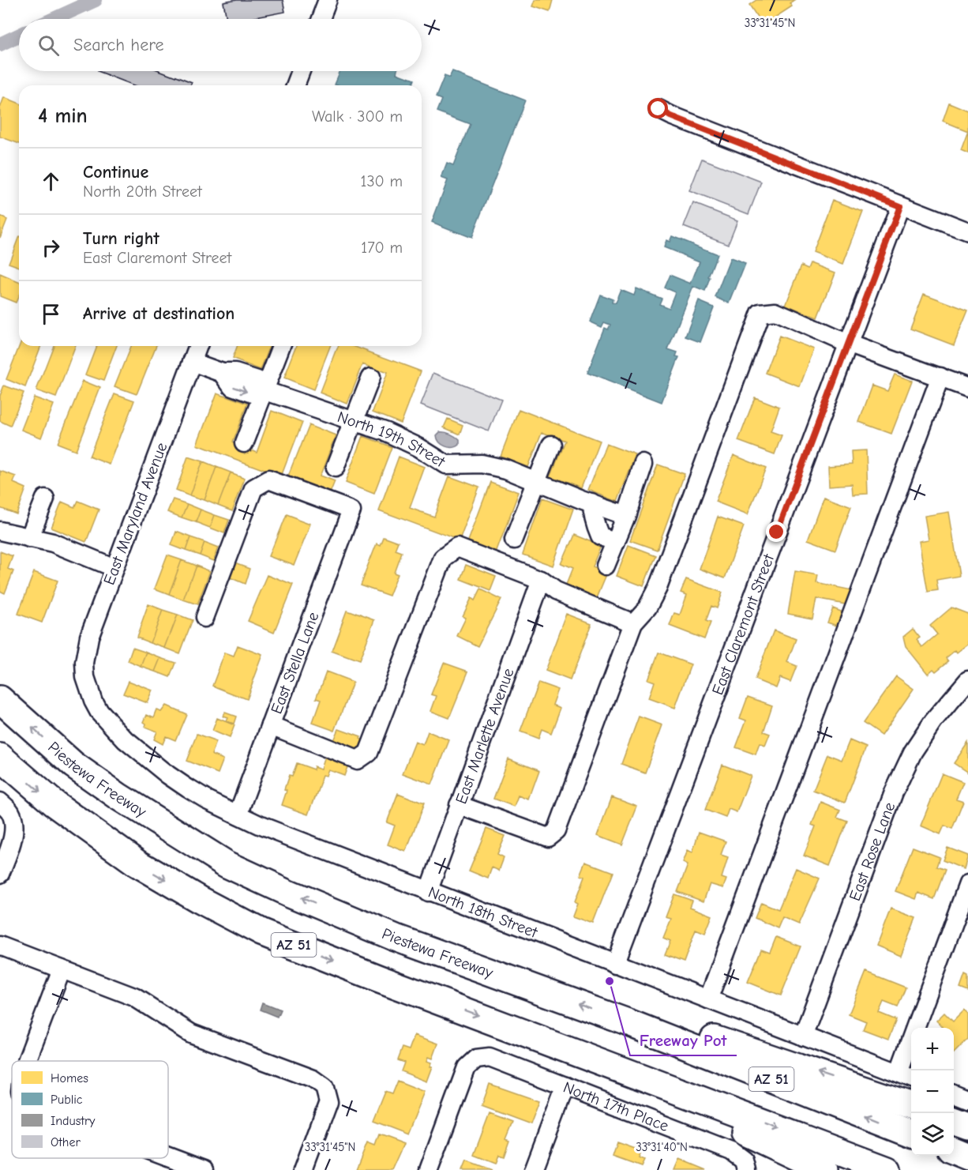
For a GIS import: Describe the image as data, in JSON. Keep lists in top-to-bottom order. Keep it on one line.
{"streets":{"highway":["Piestewa Freeway","AZ 51"],"street":["North 19th Street","East Maryland Avenue","East Claremont Street","East Stella Lane","East Marlette Avenue","East Rose Lane","North 18th Street","North 17th Place"]},"crossings":[["North 19th Street","East Maryland Avenue"],["East Maryland Avenue","North 18th Street"],["East Claremont Street","North 18th Street"],["East Stella Lane","North 18th Street"],["East Marlette Avenue","North 18th Street"],["East Rose Lane","North 18th Street"]],"places":["Freeway Pot"],"legend":["Homes","Public","Industry","Other"],"page":{"search":"Search here","heading":["4 min","Walk · 300 m"],"list":[["Continue","North 20th Street","130 m"],["Turn right","East Claremont Street","170 m"],"Arrive at destination"],"map_buttons":["+","−"]},"coordinates":["33°31'45\"N","33°31'40\"N"]}
